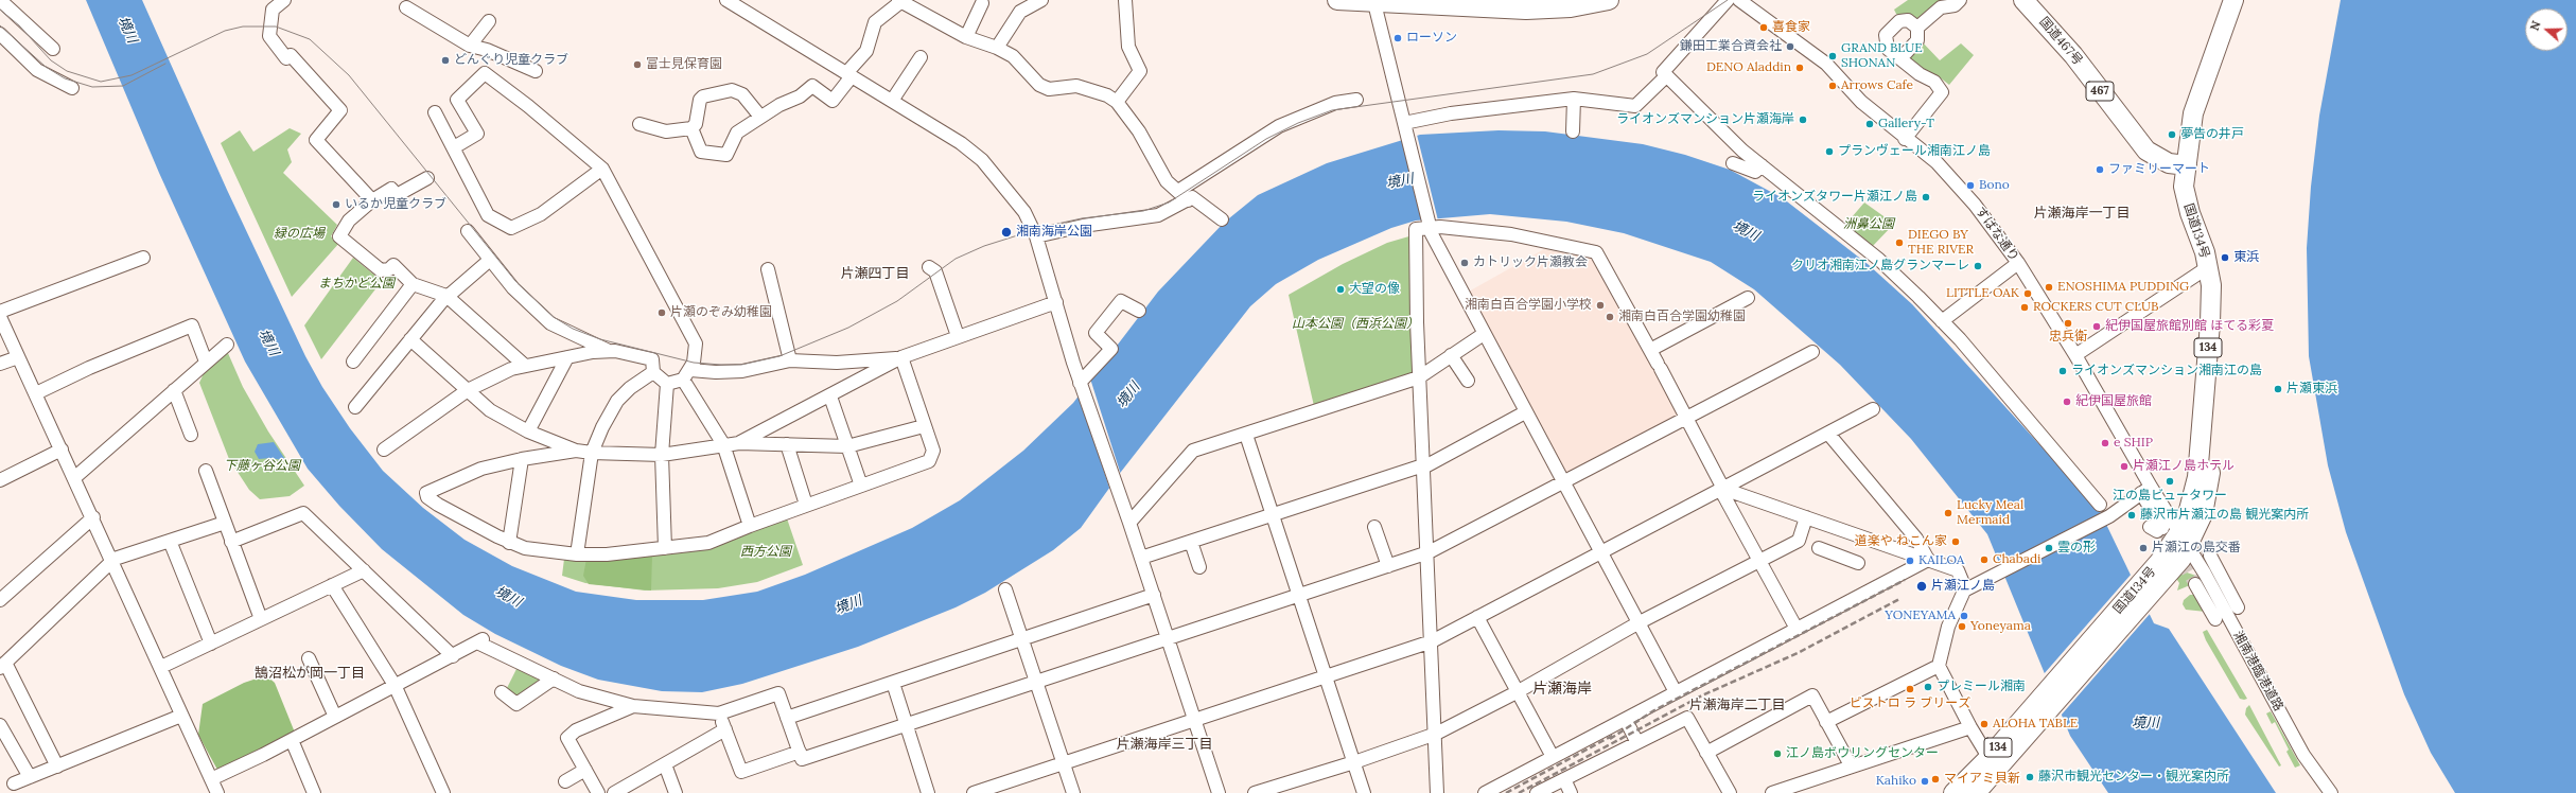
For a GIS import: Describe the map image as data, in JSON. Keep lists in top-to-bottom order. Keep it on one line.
{"streets":{"highway":["国道467号","467","国道134号","134"],"street":["すばな通り","湘南港臨港道路"]},"crossings":[["国道467号","国道134号"],["国道134号","すばな通り"],["国道134号","湘南港臨港道路"],["すばな通り","湘南港臨港道路"]],"districts":["片瀬海岸一丁目","片瀬四丁目","鵠沼松が岡一丁目","片瀬海岸","片瀬海岸二丁目","片瀬海岸三丁目"],"water":["境川"],"parks":["洲鼻公園","緑の広場","まちかど公園","山本公園（西浜公園）","下藤ヶ谷公園","西方公園"],"places":["喜食家","ローソン","鎌田工業合資会社","GRAND BLUE SHONAN","どんぐり児童クラブ","富士見保育園","DENO Aladdin","Arrows Cafe","ライオンズマンション片瀬海岸","Gallery-T","夢告の井戸","プランヴェール湘南江ノ島","ファミリーマート","Bono","ライオンズタワー片瀬江ノ島","いるか児童クラブ","湘南海岸公園","DIEGO BY THE RIVER","東浜","カトリック片瀬教会","クリオ湘南江ノ島グランマーレ","ENOSHIMA PUDDING","大望の像","LITTLE OAK","湘南白百合学園小学校","ROCKERS CUT CLUB","片瀬のぞみ幼稚園","湘南白百合学園幼稚園","忠兵衛","紀伊国屋旅館別館 ほてる彩夏","ライオンズマンション湘南江の島","片瀬東浜","紀伊国屋旅館","e SHIP","片瀬江ノ島ホテル","江の島ビュータワー","Lucky Meal Mermaid","藤沢市片瀬江の島 観光案内所","道楽や ねこん家","雲の形","片瀬江の島交番","Chabadi","KAILOA","片瀬江ノ島","YONEYAMA","Yoneyama","プレミール湘南","ビストロ ラ ブリーズ","ALOHA TABLE","江ノ島ボウリングセンター","藤沢市観光センター・観光案内所","マイアミ貝新","Kahiko"],"north":"left"}
